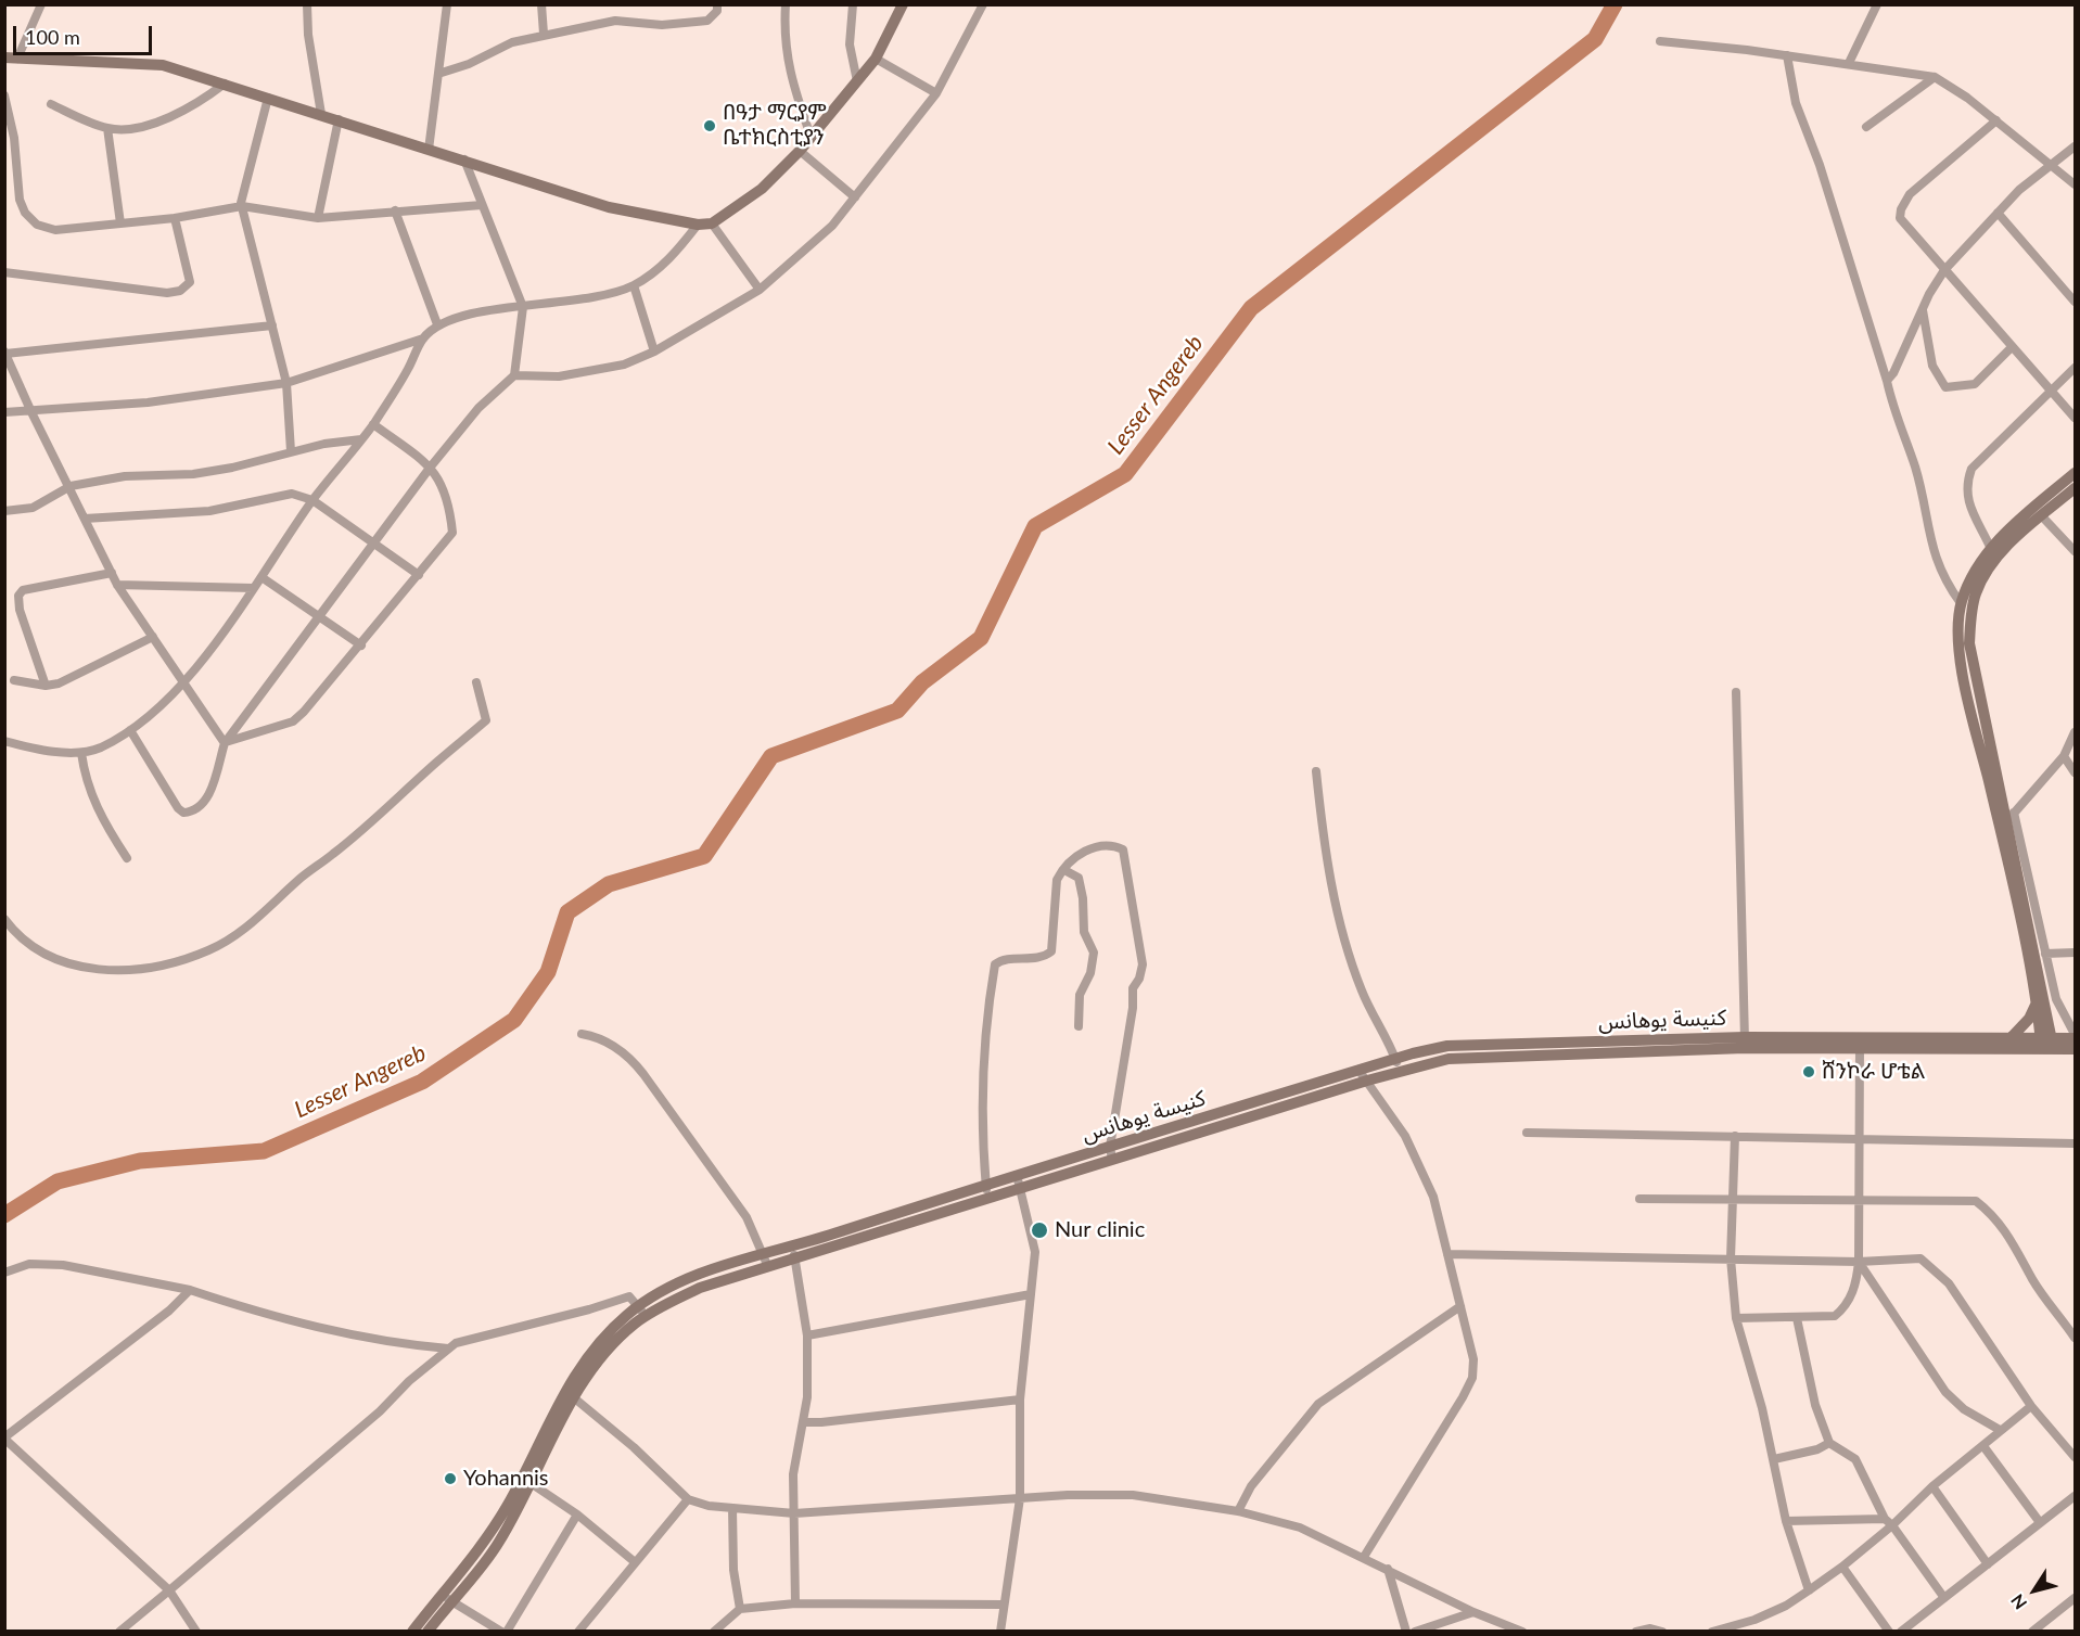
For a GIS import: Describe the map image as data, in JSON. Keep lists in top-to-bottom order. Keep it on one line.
{"streets":{"street":["كنيسة يوهانس"]},"water":["Lesser Angereb"],"places":["በዓታ ማርያም ቤተክርስቲያን","ሸንኮራ ሆቴል","Nur clinic","Yohannis"],"scale_bar":"100 m","north":"bottom left"}
